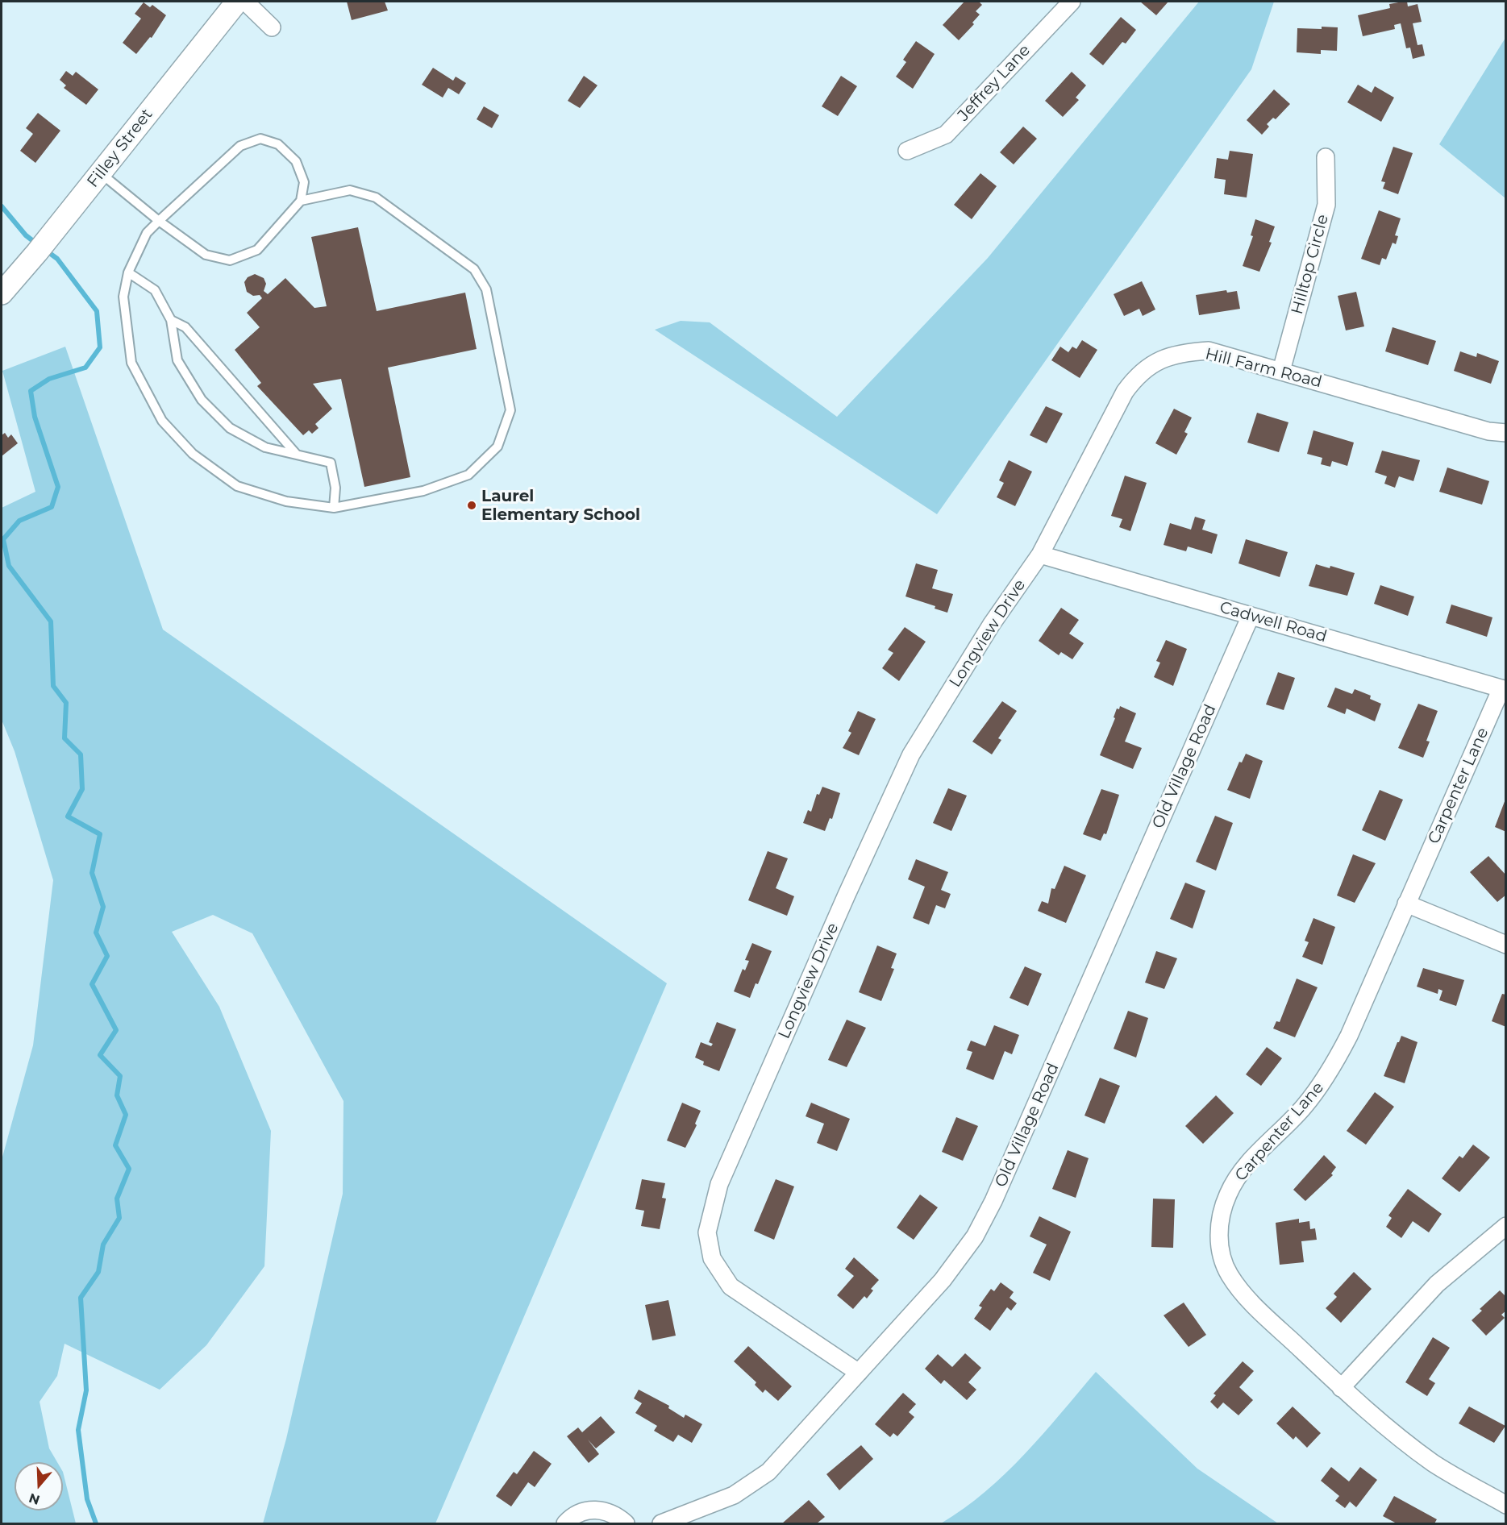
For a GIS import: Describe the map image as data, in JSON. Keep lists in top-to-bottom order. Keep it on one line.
{"streets":{"street":["Jeffrey Lane","Filley Street","Hilltop Circle","Hill Farm Road","Cadwell Road","Longview Drive","Old Village Road","Carpenter Lane"]},"crossings":[["Hilltop Circle","Hill Farm Road"],["Hill Farm Road","Cadwell Road"],["Hill Farm Road","Longview Drive"],["Cadwell Road","Longview Drive"],["Cadwell Road","Old Village Road"],["Cadwell Road","Carpenter Lane"],["Longview Drive","Old Village Road"]],"places":["Laurel Elementary School"],"north":"bottom"}
